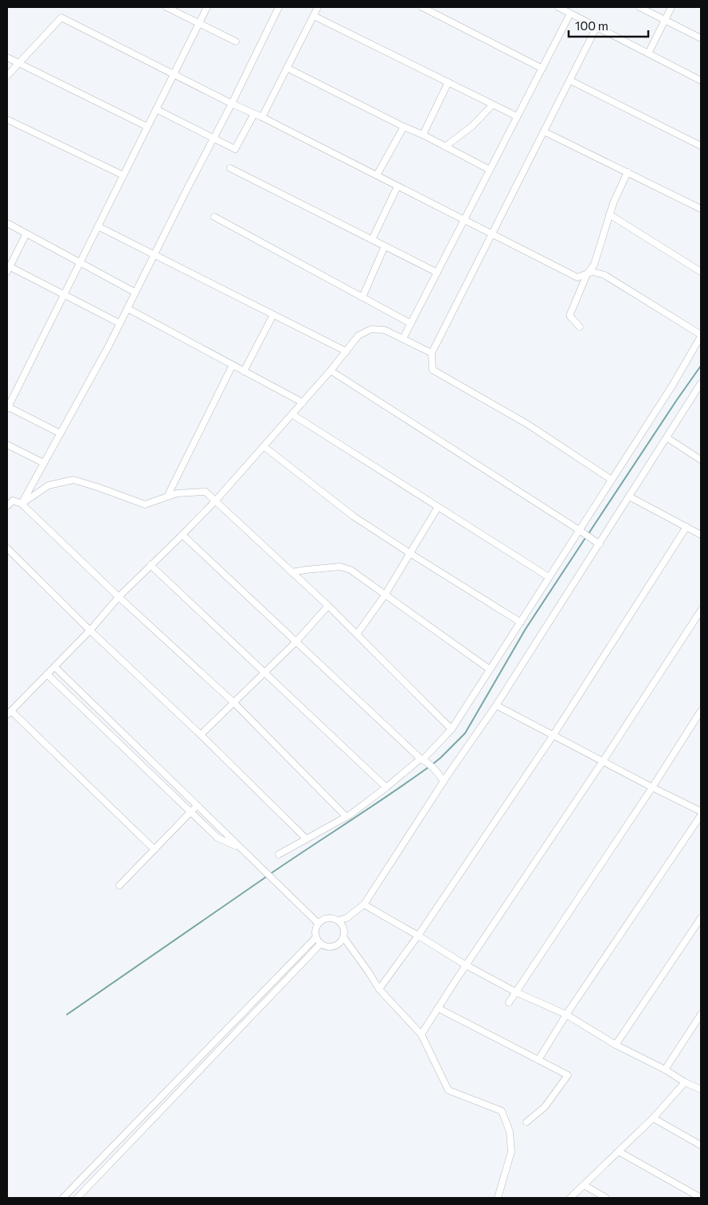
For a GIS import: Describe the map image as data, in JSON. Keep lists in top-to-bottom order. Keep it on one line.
{"scale_bar":"100 m"}
